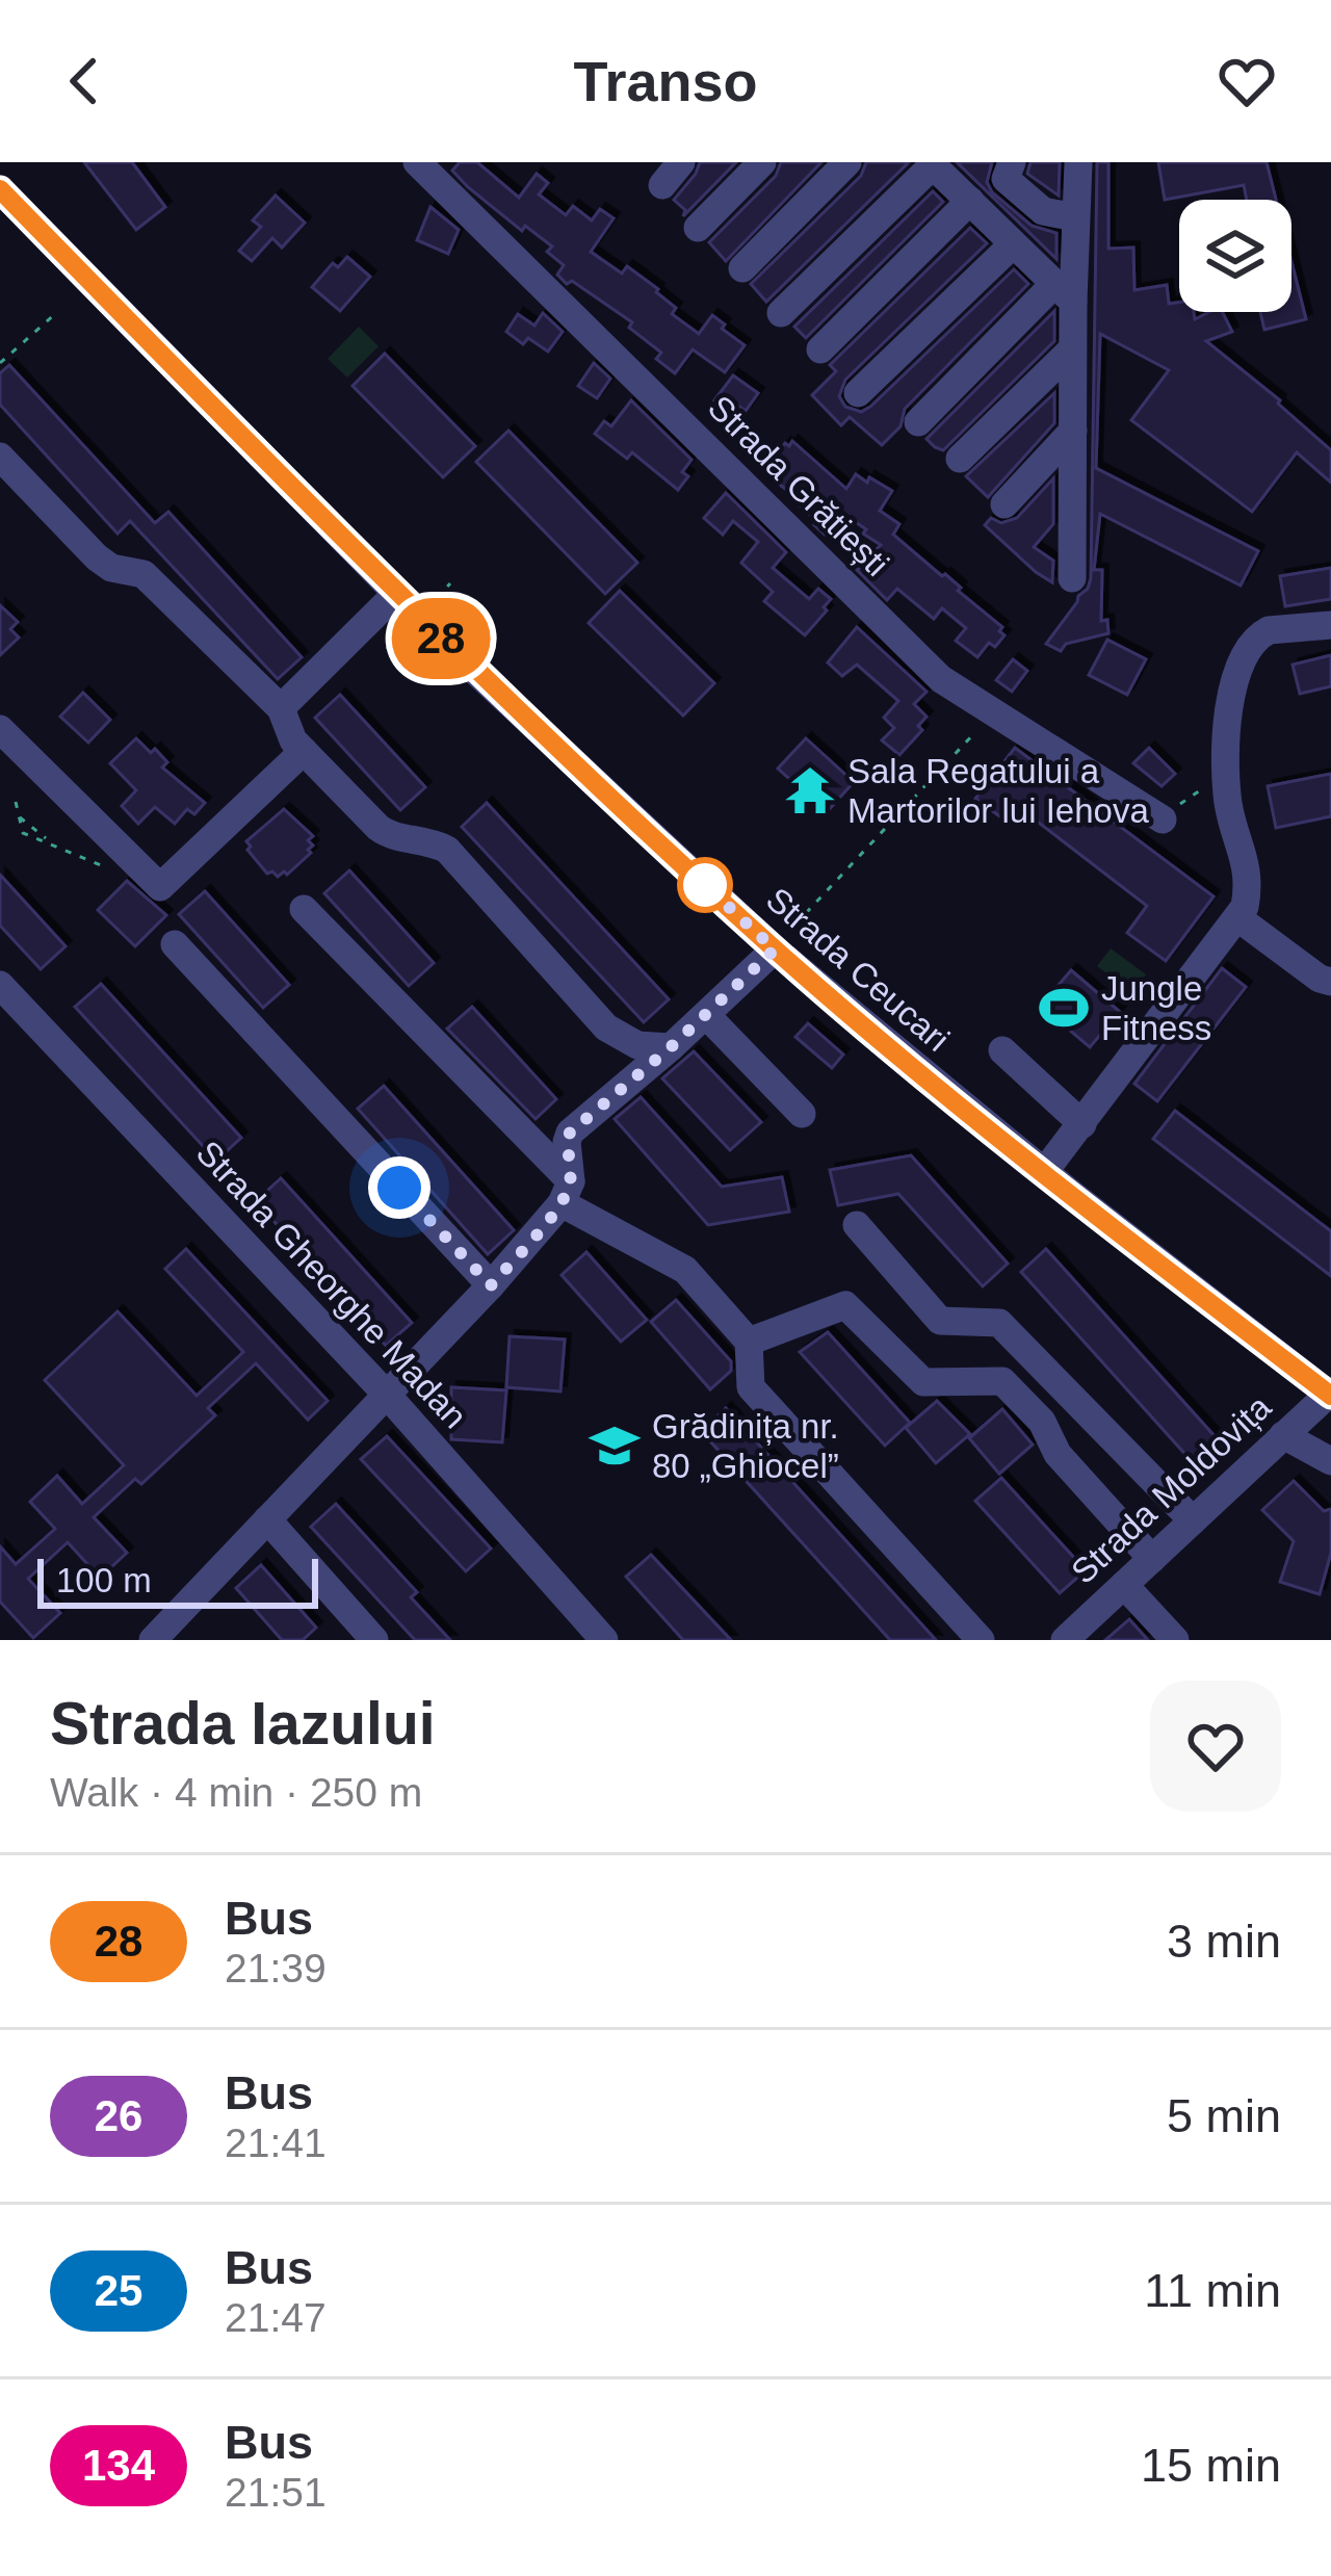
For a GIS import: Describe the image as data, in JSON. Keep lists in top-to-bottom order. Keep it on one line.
{"streets":{"street":["Strada Grătiești","Strada Ceucari","Strada Gheorghe Madan","Strada Moldovița"]},"crossings":[["Strada Ceucari","Strada Moldovița"]],"places":{"temple":["Sala Regatului a Martorilor lui Iehova"],"sports":["Jungle Fitness"],"school or university":["Grădinița nr. 80 „Ghiocel”"]},"lines":["bus line 28"],"scale_bar":"100 m","page":{"header":"Transo","on_map":"28","scale":"100 m","heading":["Strada Iazului","Walk · 4 min · 250 m"],"list":[{"mark":"28","name":"Bus","note":"21:39","value":"3 min"},{"mark":"26","name":"Bus","note":"21:41","value":"5 min"},{"mark":"25","name":"Bus","note":"21:47","value":"11 min"},{"mark":"134","name":"Bus","note":"21:51","value":"15 min"}]}}
